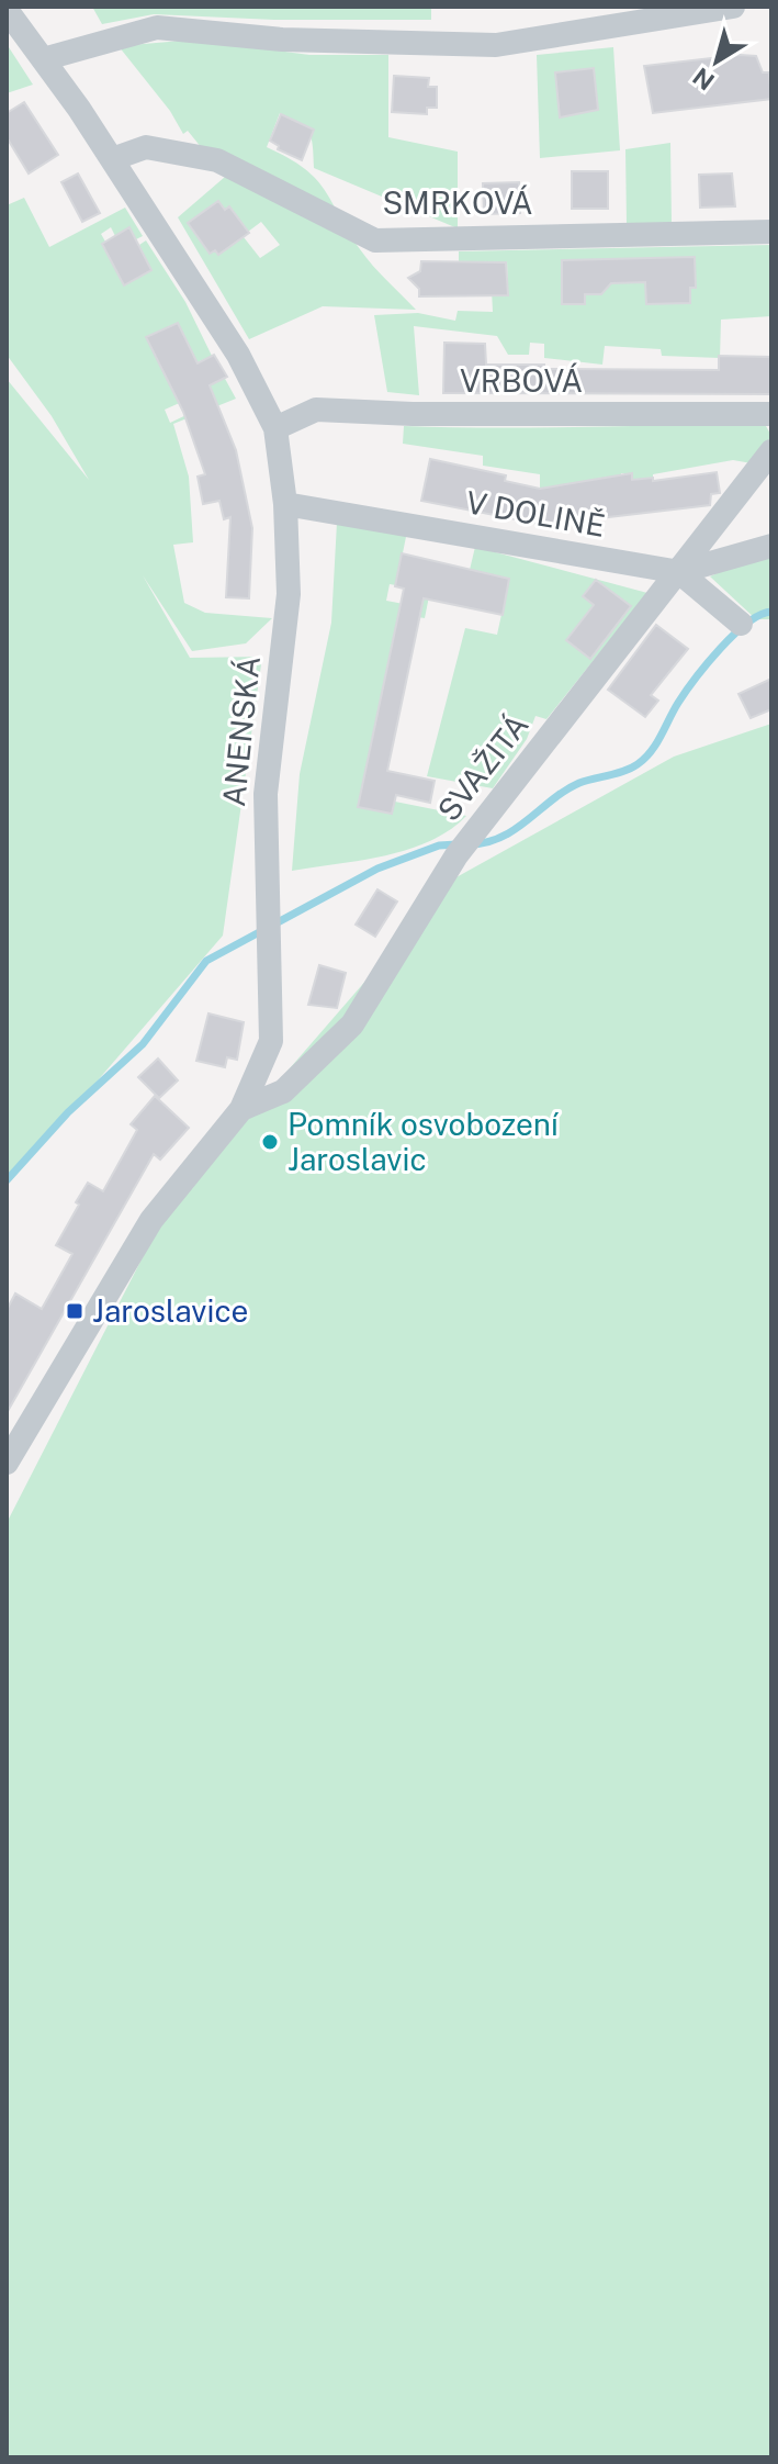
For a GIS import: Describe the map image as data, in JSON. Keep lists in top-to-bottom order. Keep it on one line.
{"streets":{"street":["SMRKOVÁ","VRBOVÁ","V DOLINĚ","ANENSKÁ","SVAŽITÁ"]},"crossings":[["SMRKOVÁ","ANENSKÁ"],["VRBOVÁ","ANENSKÁ"],["V DOLINĚ","ANENSKÁ"],["V DOLINĚ","SVAŽITÁ"],["ANENSKÁ","SVAŽITÁ"]],"places":{"other":["Pomník osvobození Jaroslavic"],"transit":["Jaroslavice"]},"north":"bottom left"}
